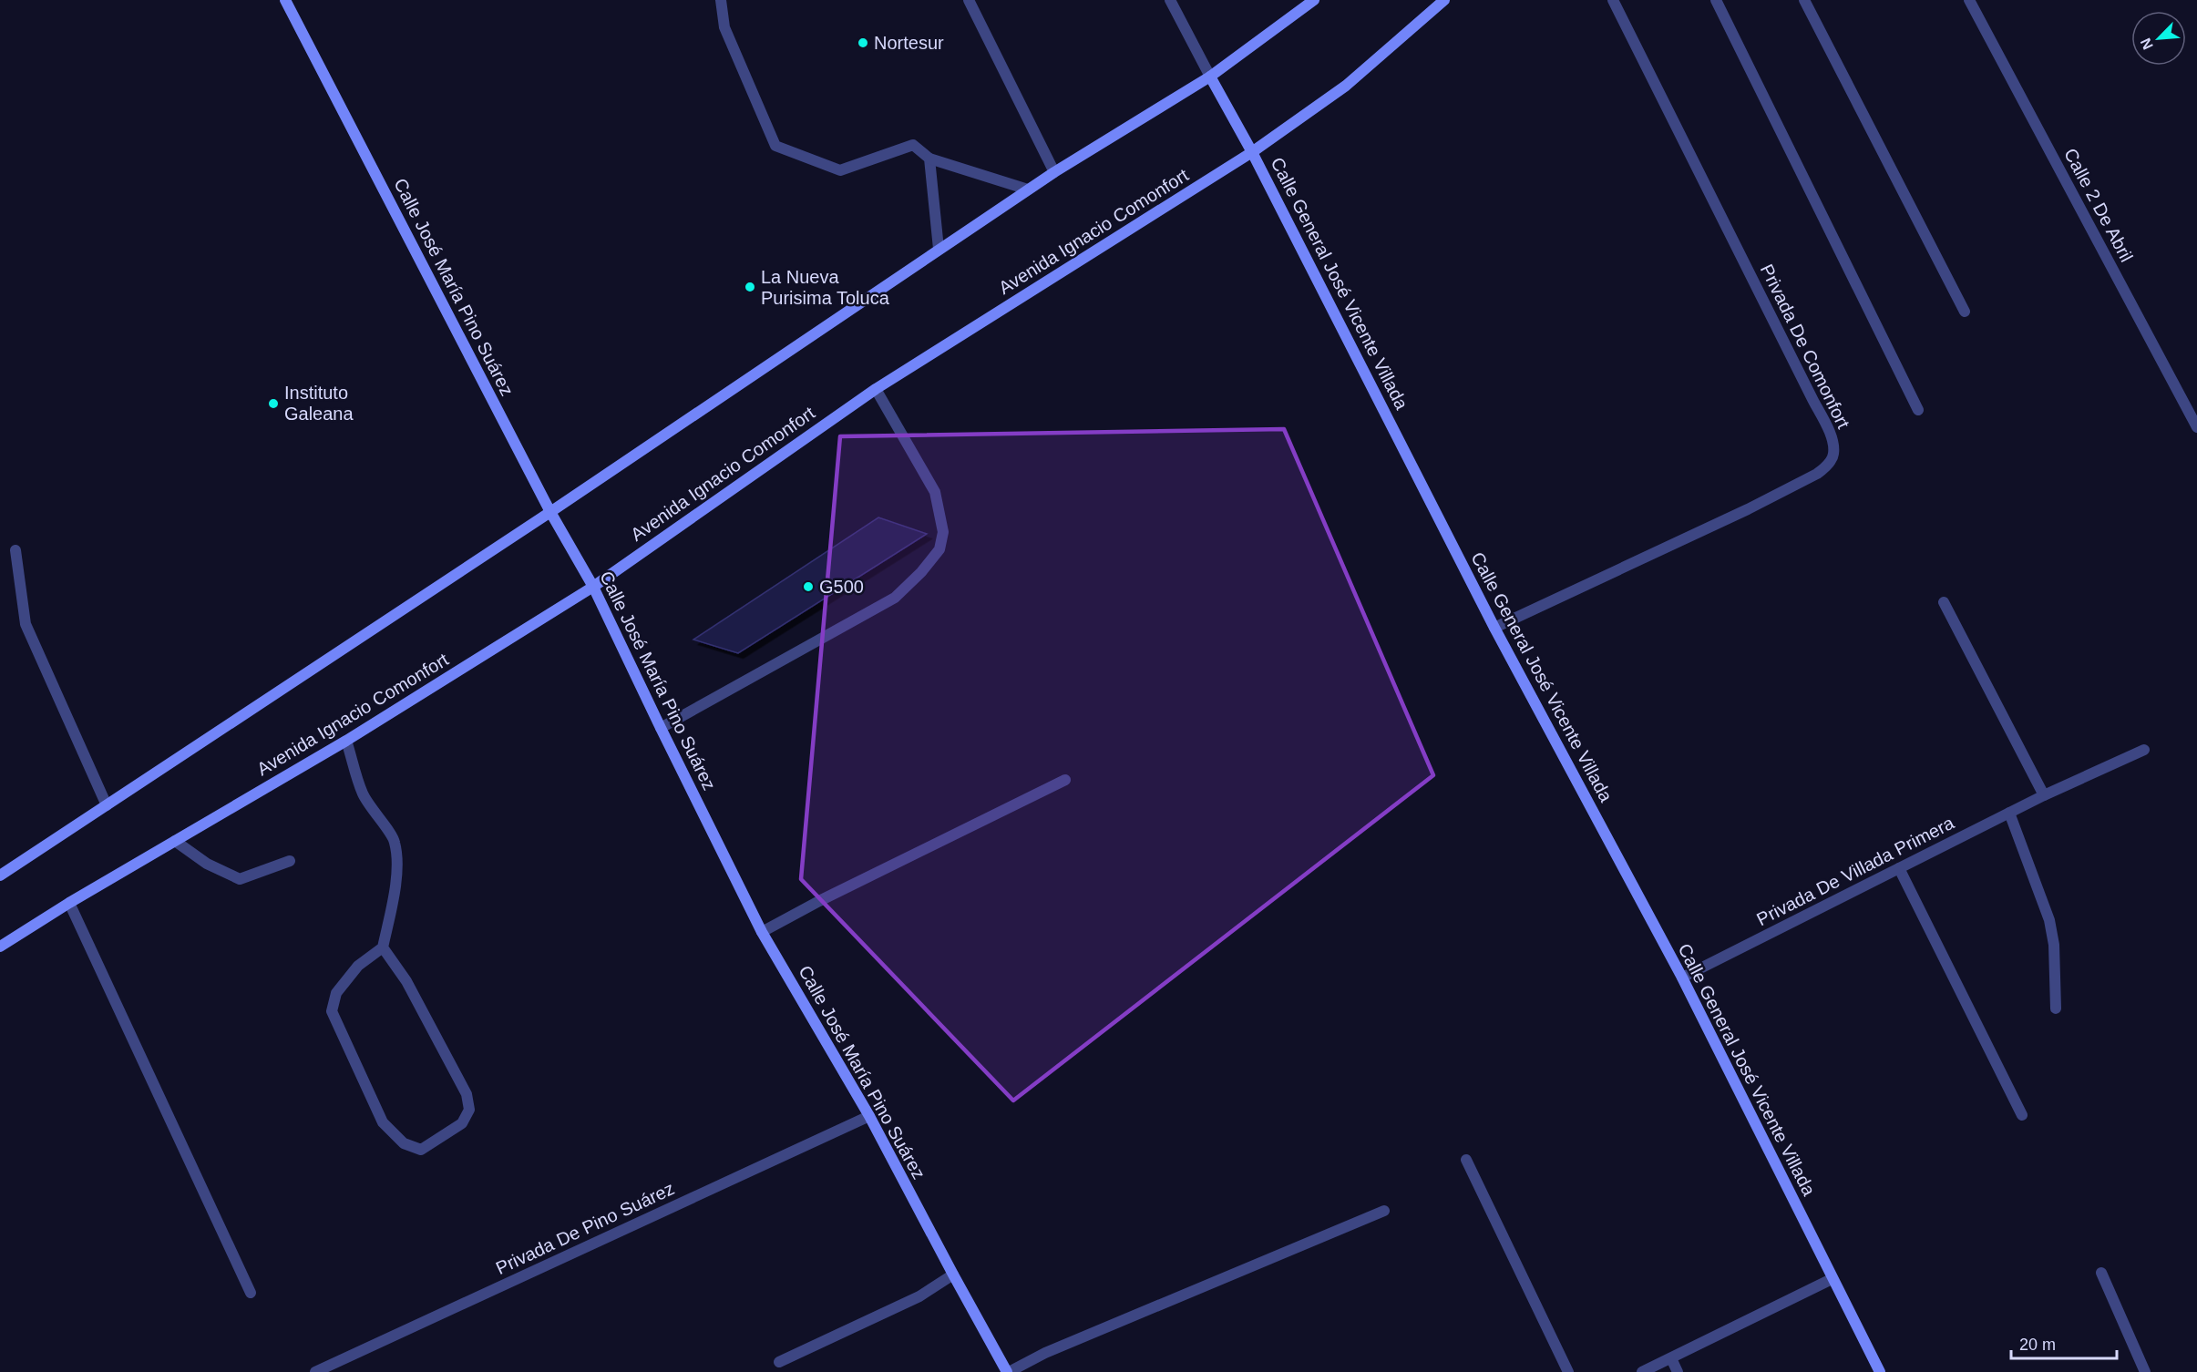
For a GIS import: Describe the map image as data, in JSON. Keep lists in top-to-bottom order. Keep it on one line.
{"streets":{"main road":["Avenida Ignacio Comonfort","Calle General José Vicente Villada","Calle José María Pino Suárez"],"street":["Calle 2 De Abril","Privada De Comonfort","Privada De Villada Primera","Privada De Pino Suárez"]},"crossings":[["Avenida Ignacio Comonfort","Calle General José Vicente Villada"],["Avenida Ignacio Comonfort","Calle José María Pino Suárez"],["Calle General José Vicente Villada","Privada De Comonfort"],["Calle General José Vicente Villada","Privada De Villada Primera"],["Calle José María Pino Suárez","Privada De Pino Suárez"]],"places":["Nortesur","La Nueva Purisima Toluca","Instituto Galeana","G500"],"scale_bar":"20 m","north":"bottom left"}
